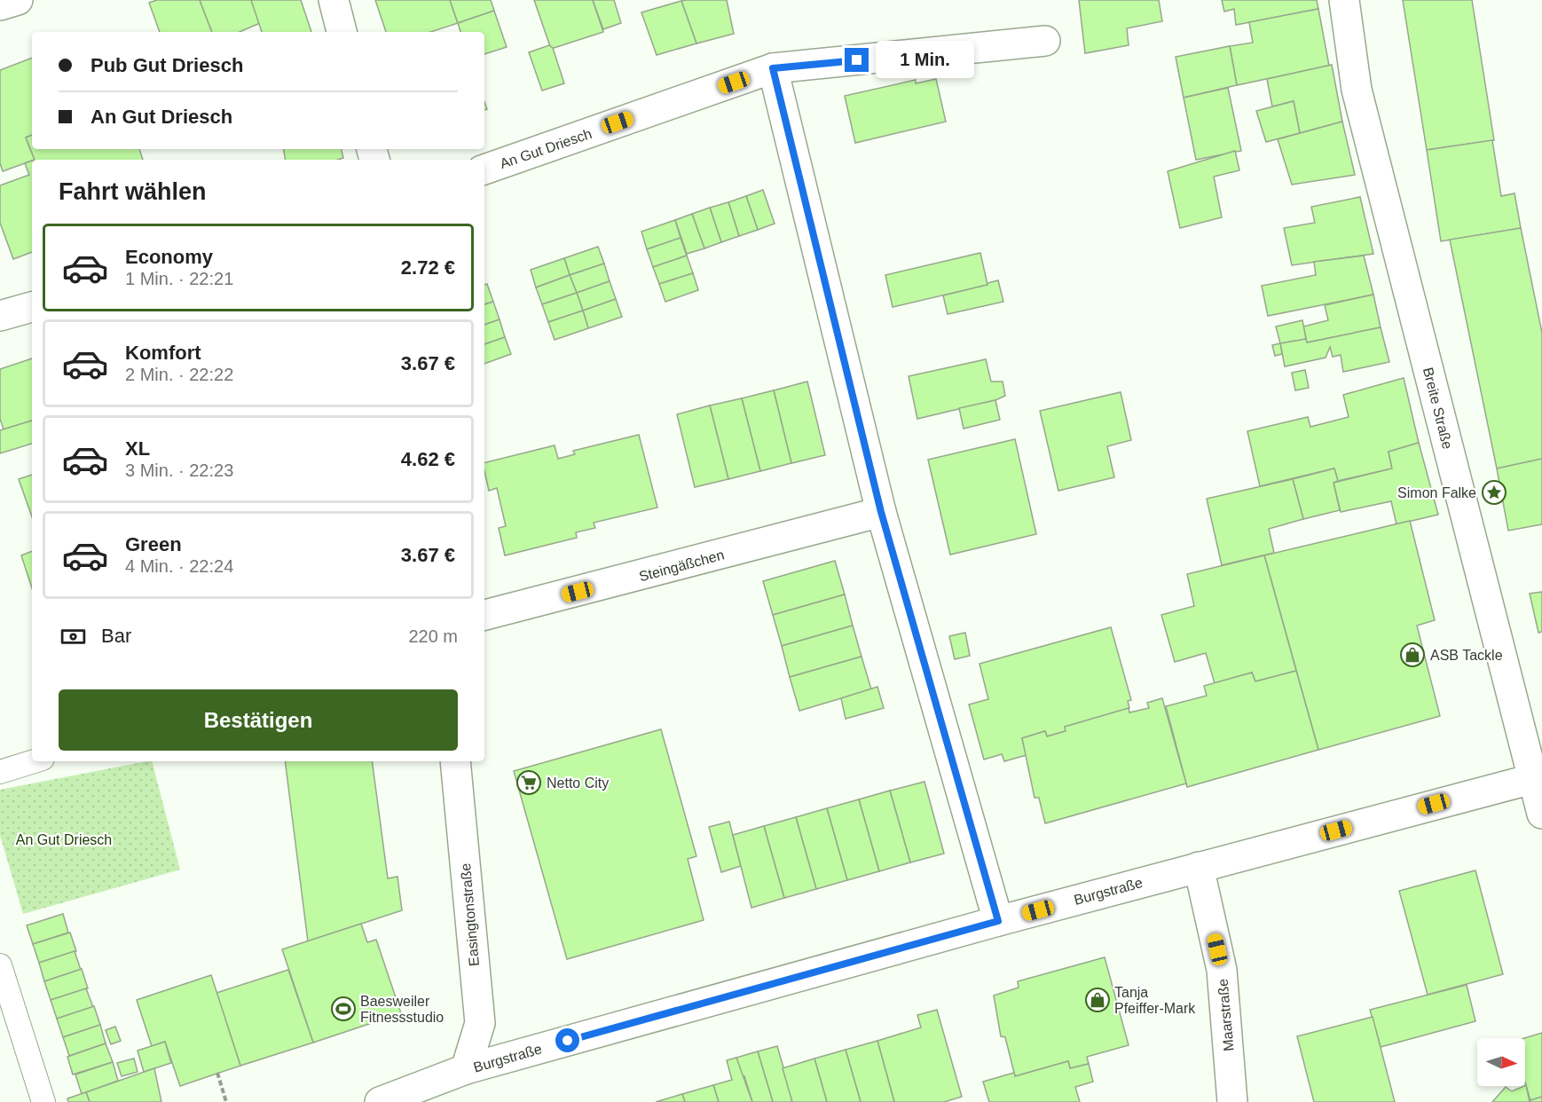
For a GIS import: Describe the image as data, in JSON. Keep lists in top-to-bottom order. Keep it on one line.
{"streets":{"street":["An Gut Driesch","Breite Straße","Steingäßchen","Burgstraße","Easingtonstraße","Maarstraße"]},"crossings":[["Breite Straße","Burgstraße"],["Burgstraße","Easingtonstraße"],["Burgstraße","Maarstraße"]],"parks":["An Gut Driesch"],"places":{"place":["Simon Falke"],"shop":["ASB Tackle","Tanja Pfeiffer-Mark"],"supermarket":["Netto City"],"sports":["Baesweiler Fitnessstudio"]},"north":"right","page":{"banner":["Pub Gut Driesch","An Gut Driesch"],"bubble":"1 Min.","heading":"Fahrt wählen","list":[{"name":"Economy","note":"1 Min. · 22:21","value":"2.72 €"},{"name":"Komfort","note":"2 Min. · 22:22","value":"3.67 €"},{"name":"XL","note":"3 Min. · 22:23","value":"4.62 €"},{"name":"Green","note":"4 Min. · 22:24","value":"3.67 €"}],"pay":["Bar","220 m"],"buttons":"Bestätigen"}}
